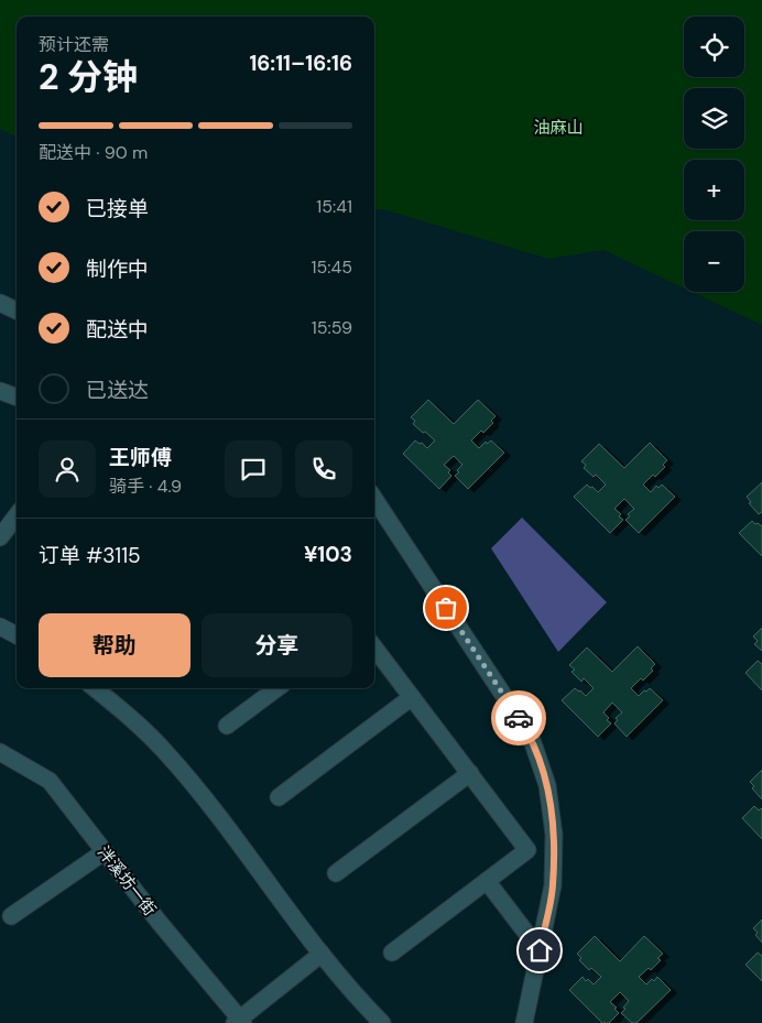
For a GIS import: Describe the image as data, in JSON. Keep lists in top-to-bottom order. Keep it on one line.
{"streets":{"street":["泮溪坊一街"]},"parks":["油麻山"],"page":{"map_buttons":["+","−"],"heading":["2 分钟","预计还需","16:11–16:16"],"panel":["王师傅","骑手 · 4.9","订单 #3115","¥103"],"bar":"配送中 · 90 m","list":[["已接单","15:41"],["制作中","15:45"],["配送中","15:59"],"已送达"],"buttons":["帮助","分享"]}}
